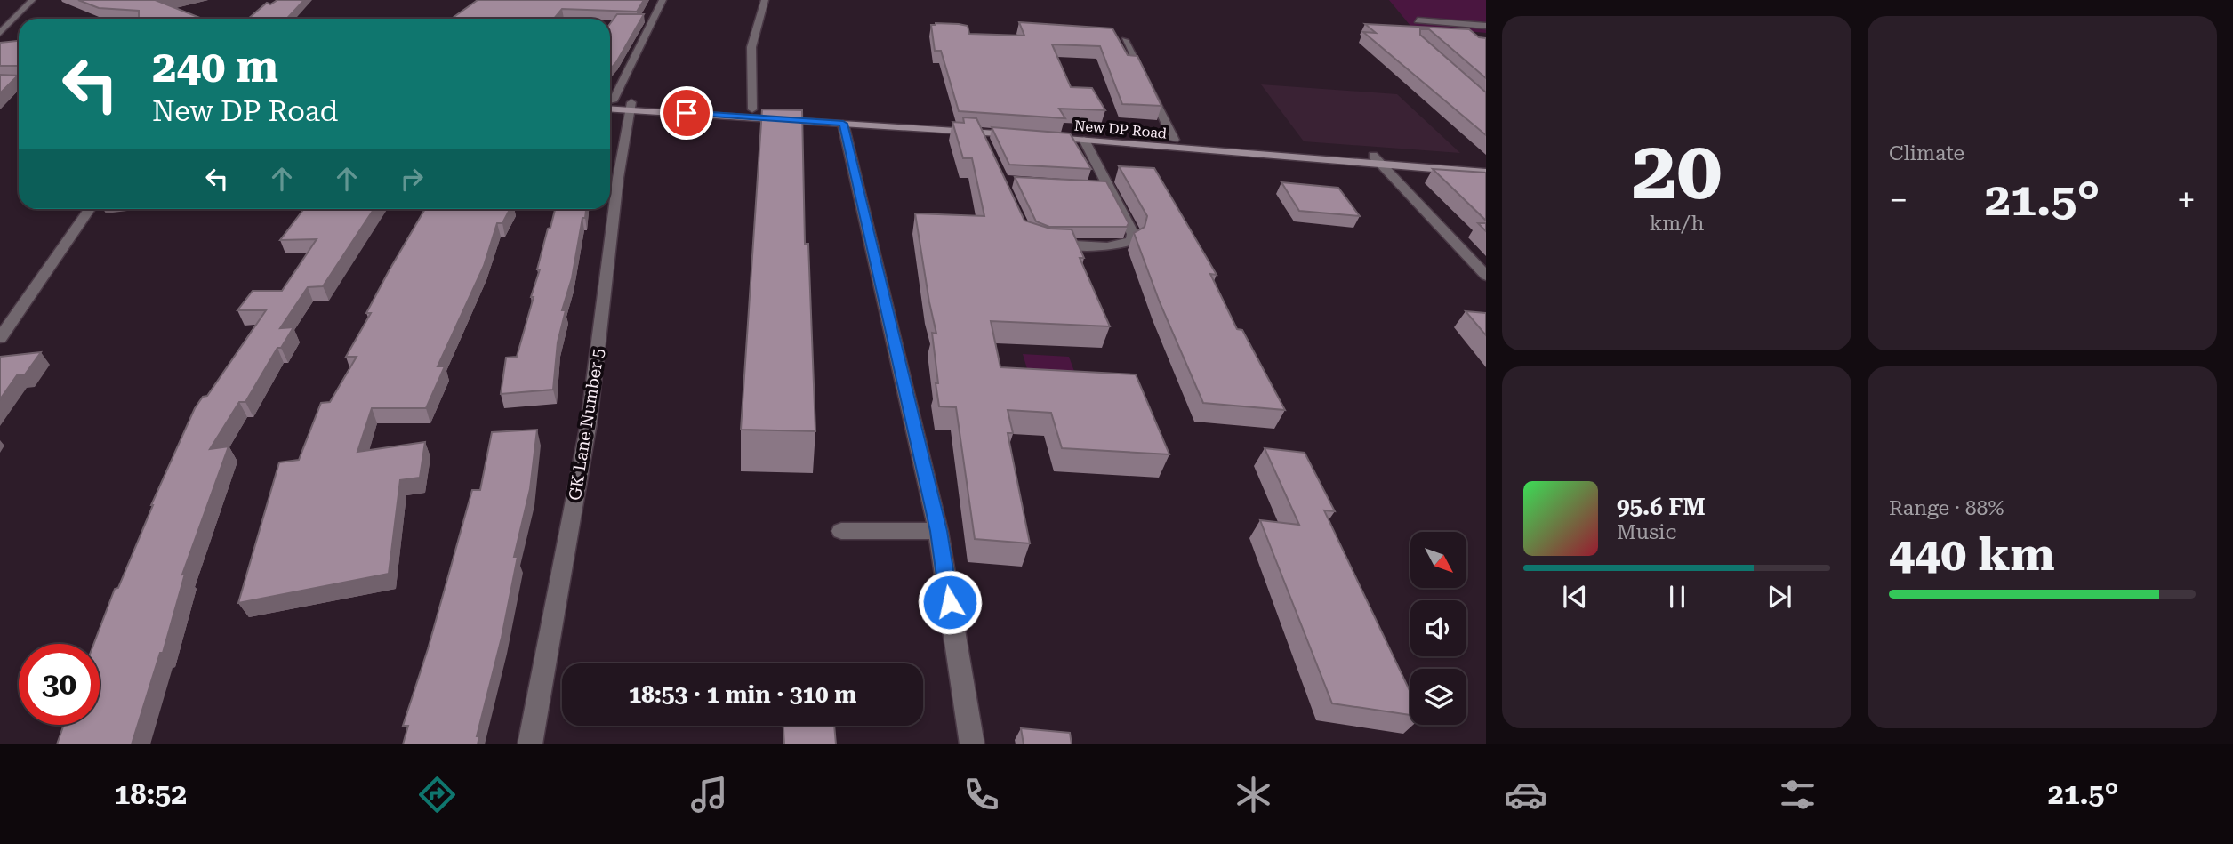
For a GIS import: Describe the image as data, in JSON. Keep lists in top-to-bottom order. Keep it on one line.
{"streets":{"main road":["New DP Road"],"street":["GK Lane Number 5"]},"north":"bottom right","page":{"tile":[["20","km/h"],"Climate",["Range · 88%","440 km"]],"turn":["240 m","New DP Road"],"heat":["−","21.5°","+"],"song":["95.6 FM","Music"],"limit":"30","trip":"18:53 · 1 min · 310 m","tabs":["18:52","21.5°"]}}
